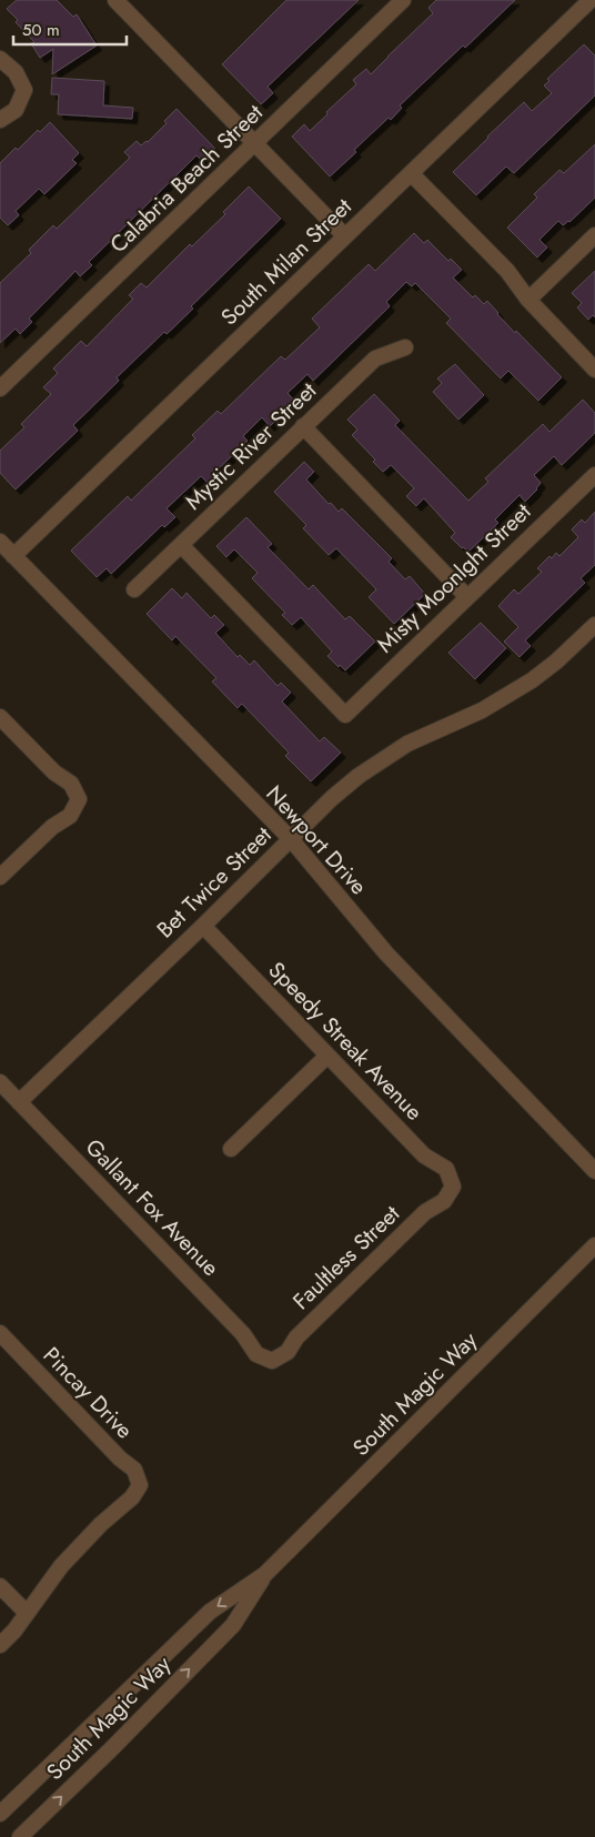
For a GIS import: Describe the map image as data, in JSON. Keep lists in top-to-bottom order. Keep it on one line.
{"streets":{"street":["Calabria Beach Street","South Milan Street","Mystic River Street","Misty Moonlght Street","Newport Drive","Bet Twice Street","Speedy Streak Avenue","Gallant Fox Avenue","Faultless Street","Pincay Drive","South Magic Way"]},"crossings":[["South Milan Street","Newport Drive"],["Mystic River Street","Misty Moonlght Street"],["Newport Drive","Bet Twice Street"],["Bet Twice Street","Speedy Streak Avenue"],["Bet Twice Street","Gallant Fox Avenue"],["Speedy Streak Avenue","Faultless Street"],["Gallant Fox Avenue","Faultless Street"]],"scale_bar":"50 m"}
